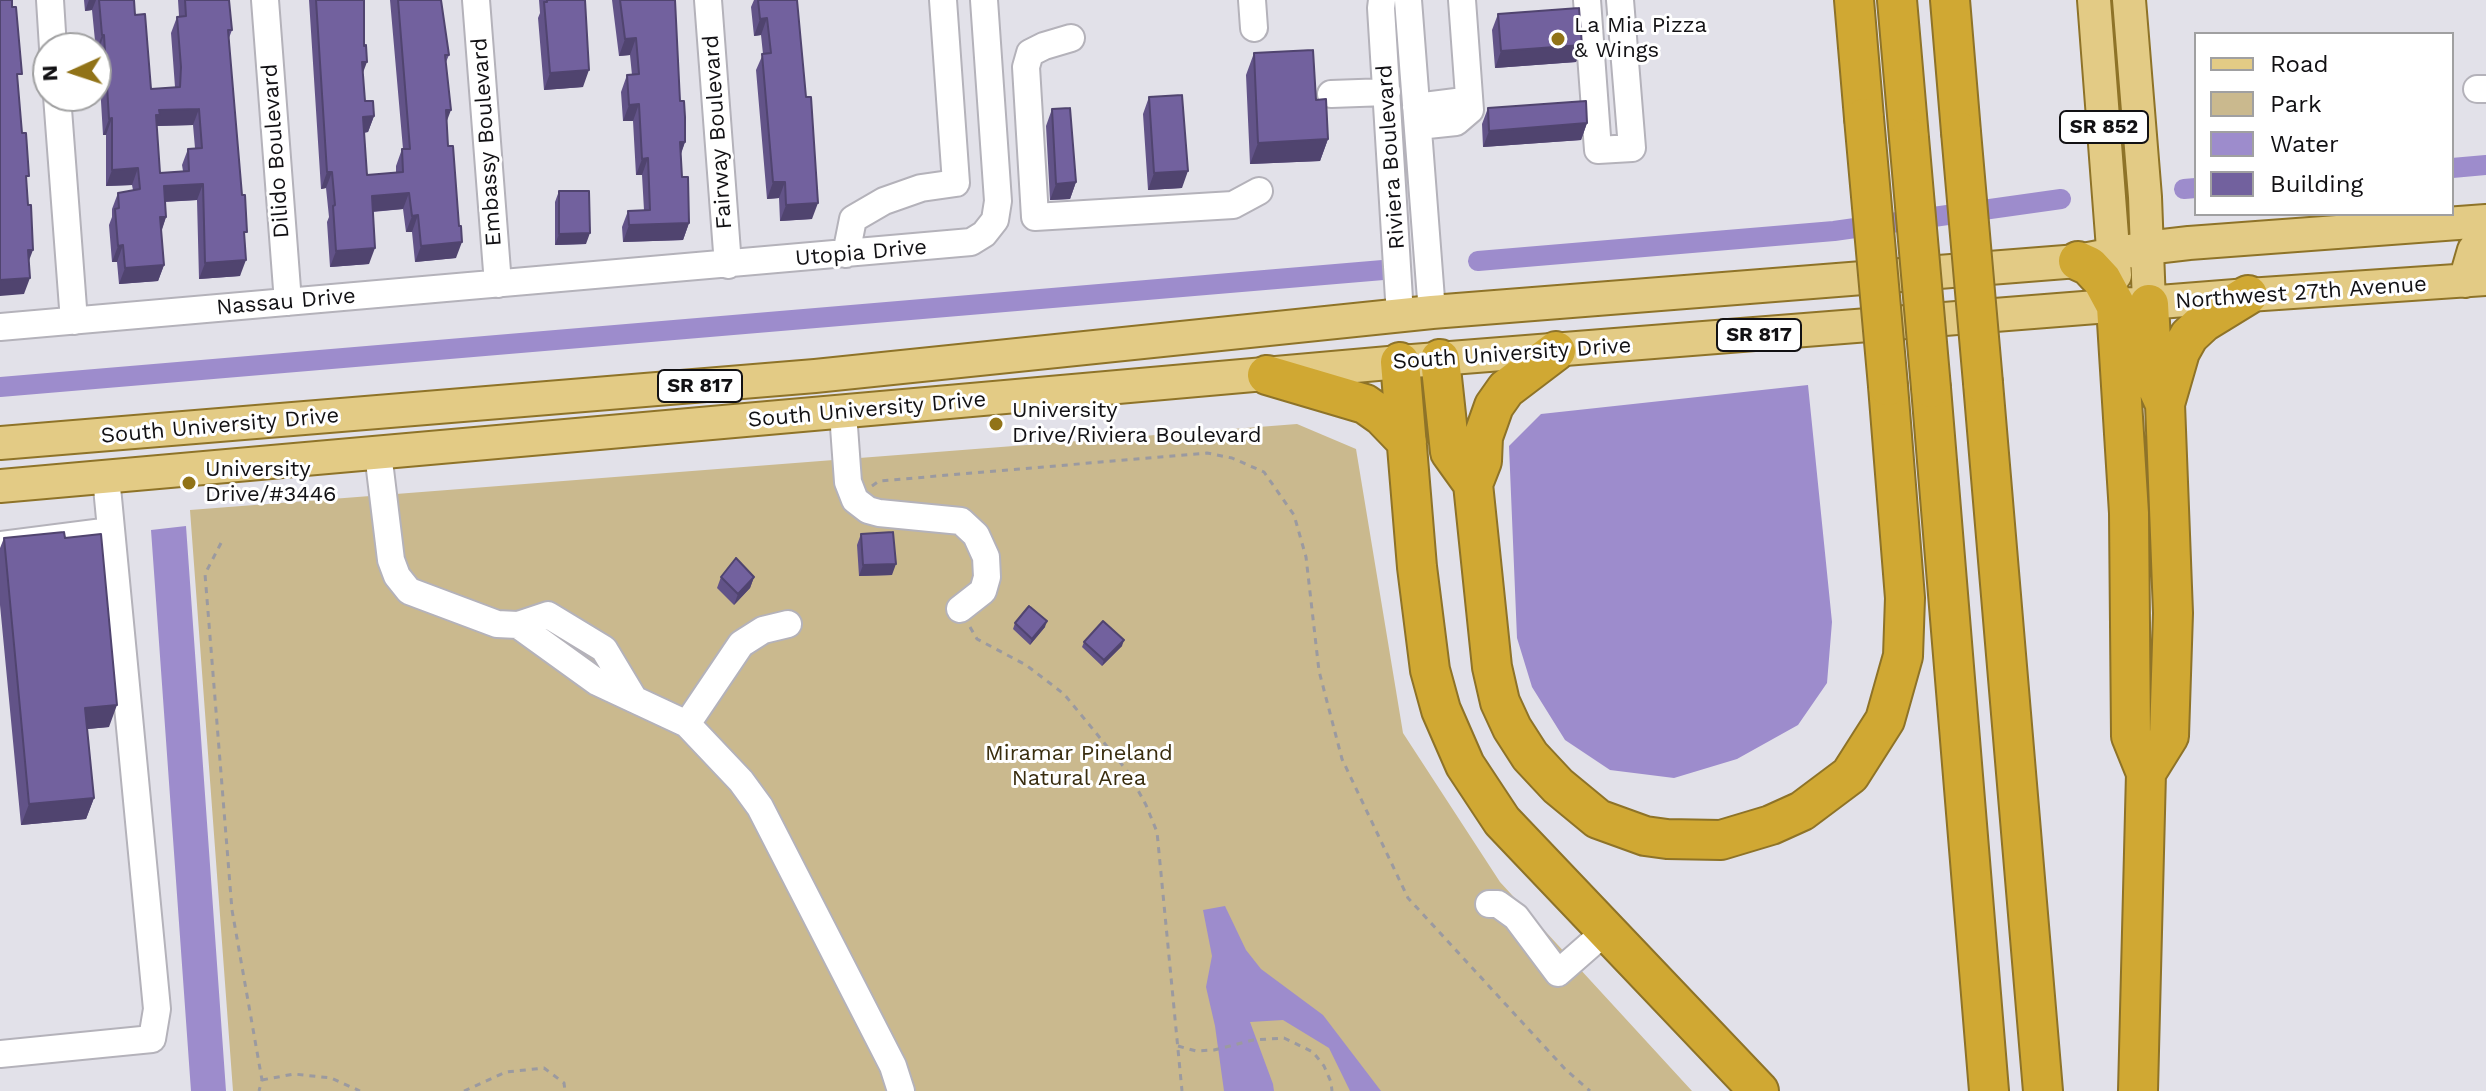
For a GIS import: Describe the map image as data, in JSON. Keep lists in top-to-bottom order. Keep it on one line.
{"streets":{"main road":["SR 852","Northwest 27th Avenue","SR 817","South University Drive"],"street":["Fairway Boulevard","Embassy Boulevard","Dilido Boulevard","Riviera Boulevard","Utopia Drive","Nassau Drive"]},"crossings":[["SR 852","Northwest 27th Avenue"],["SR 852","SR 817"],["SR 852","South University Drive"],["Fairway Boulevard","Utopia Drive"],["Embassy Boulevard","Utopia Drive"],["Embassy Boulevard","Nassau Drive"],["Dilido Boulevard","Nassau Drive"],["Riviera Boulevard","South University Drive"],["Utopia Drive","Nassau Drive"],["Northwest 27th Avenue","South University Drive"],["SR 817","South University Drive"]],"parks":["Miramar Pineland Natural Area"],"places":["La Mia Pizza & Wings","University Drive/Riviera Boulevard","University Drive/#3446"],"legend":["Road","Park","Water","Building"],"north":"left"}
